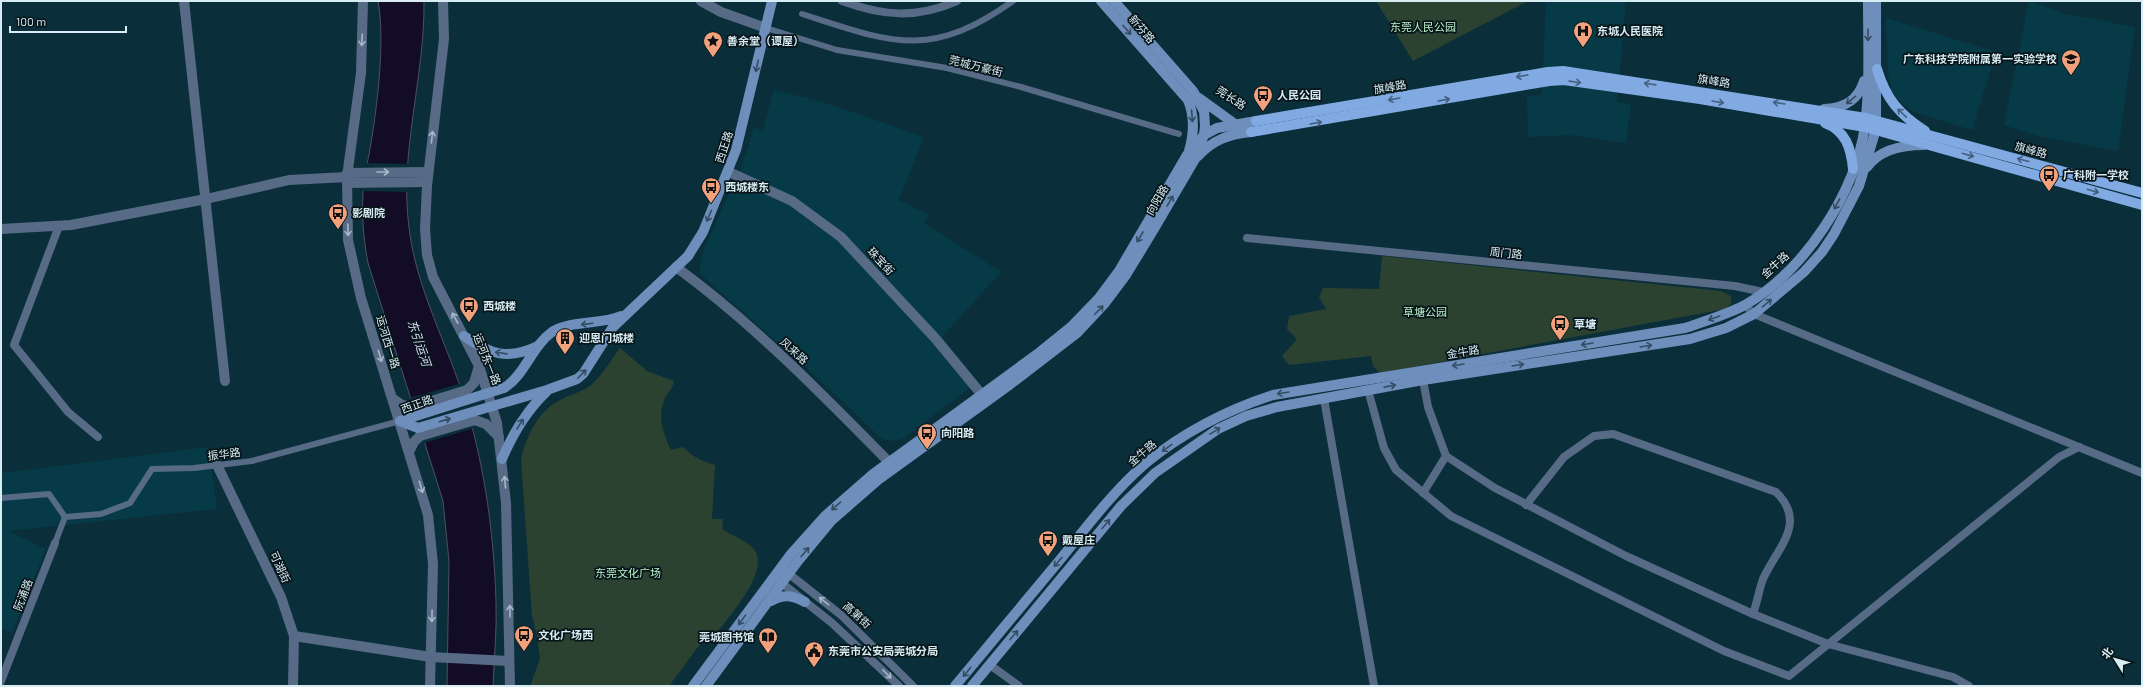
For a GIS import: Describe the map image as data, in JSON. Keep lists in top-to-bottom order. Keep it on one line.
{"streets":{"main road":["新芬路","旗峰路","莞长路","西正路","向阳路","金牛路"],"street":["莞城万豪街","周门路","珠宝街","运河西一路","风来路","运河东一路","振华路","可湖街","阮涌路","高第街"]},"crossings":[["莞城万豪街","西正路"],["旗峰路","莞长路"],["旗峰路","金牛路"],["西正路","珠宝街"],["西正路","运河西一路"],["西正路","风来路"],["西正路","运河东一路"],["西正路","振华路"],["向阳路","珠宝街"],["向阳路","风来路"],["向阳路","高第街"],["周门路","金牛路"],["运河西一路","振华路"],["振华路","可湖街"],["振华路","阮涌路"]],"one_way":["运河西一路","运河东一路"],"water":["东引运河"],"parks":["东莞人民公园","草塘公园","东莞文化广场"],"places":{"hospital":["东城人民医院"],"place":["善余堂（谭屋）"],"school or university":["广东科技学院附属第一实验学校"],"bus stop":["人民公园","广科附一学校","西城楼东","影剧院","西城楼","草塘","向阳路","戴屋庄","文化广场西"],"building":["迎恩门城楼"],"library":["莞城图书馆"],"public building":["东莞市公安局莞城分局"]},"scale_bar":"100 m","north":"top left"}
